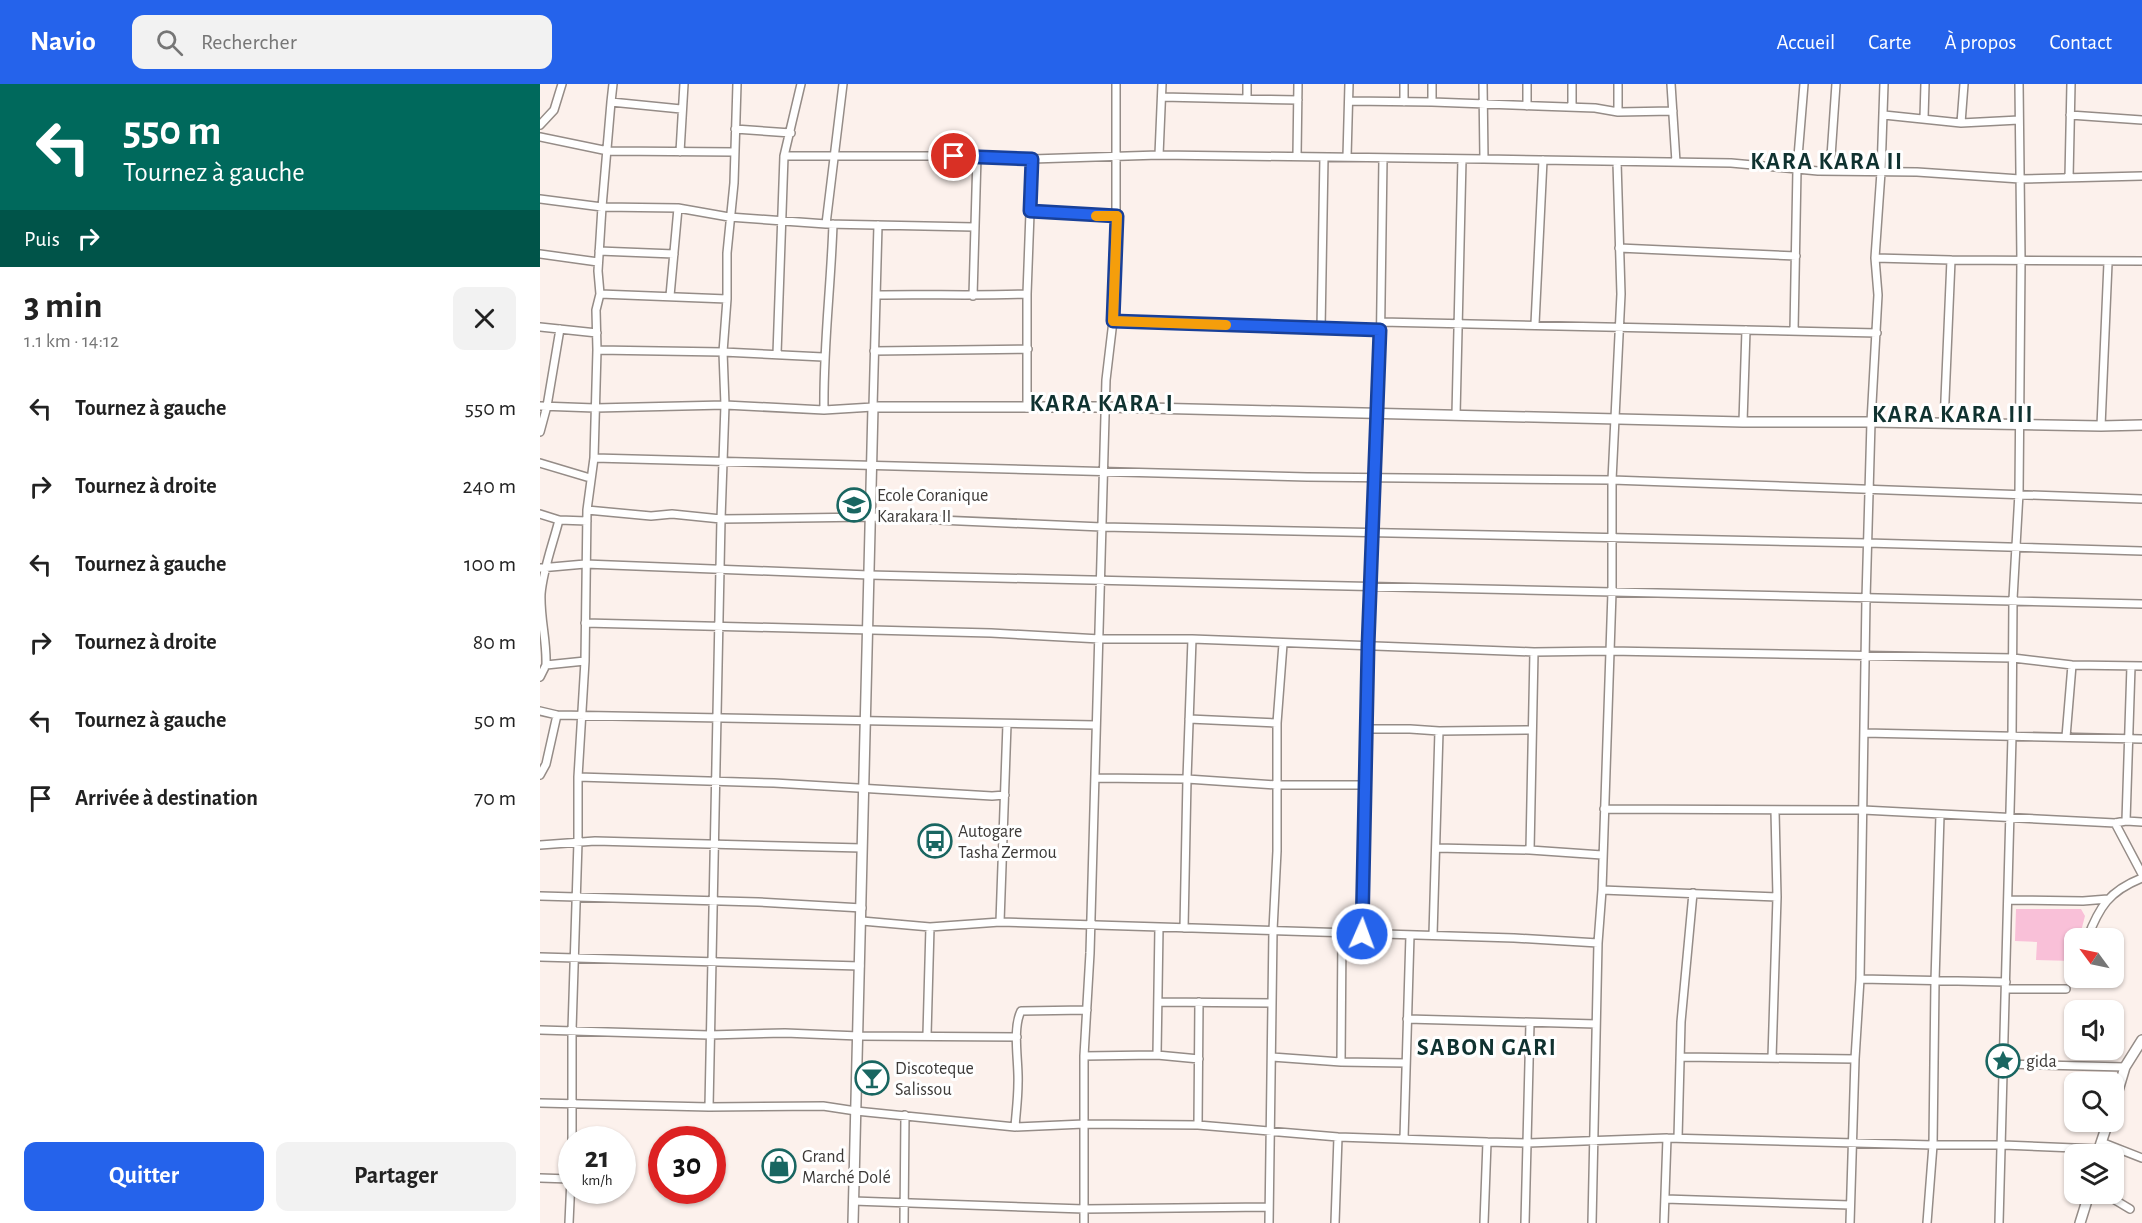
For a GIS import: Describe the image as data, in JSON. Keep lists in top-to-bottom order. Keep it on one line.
{"districts":["KARA KARA II","KARA KARA I","KARA KARA III","SABON GARI"],"places":{"school or university":["Ecole Coranique Karakara II"],"bus stop":["Autogare Tasha Zermou"],"place":["gida"],"bar":["Discoteque Salissou"],"shop":["Grand Marché Dolé"]},"north":"top left","page":{"header":"Navio","search":"Rechercher","nav":["Accueil","Carte","À propos","Contact"],"turn":["550 m","Tournez à gauche"],"then":"Puis","heading":["3 min","1.1 km · 14:12"],"list":[{"name":"Tournez à gauche","value":"550 m"},{"name":"Tournez à droite","value":"240 m"},{"name":"Tournez à gauche","value":"100 m"},{"name":"Tournez à droite","value":"80 m"},{"name":"Tournez à gauche","value":"50 m"},{"name":"Arrivée à destination","value":"70 m"}],"speed":"21 km/h","limit":"30","buttons":["Quitter","Partager"]}}
